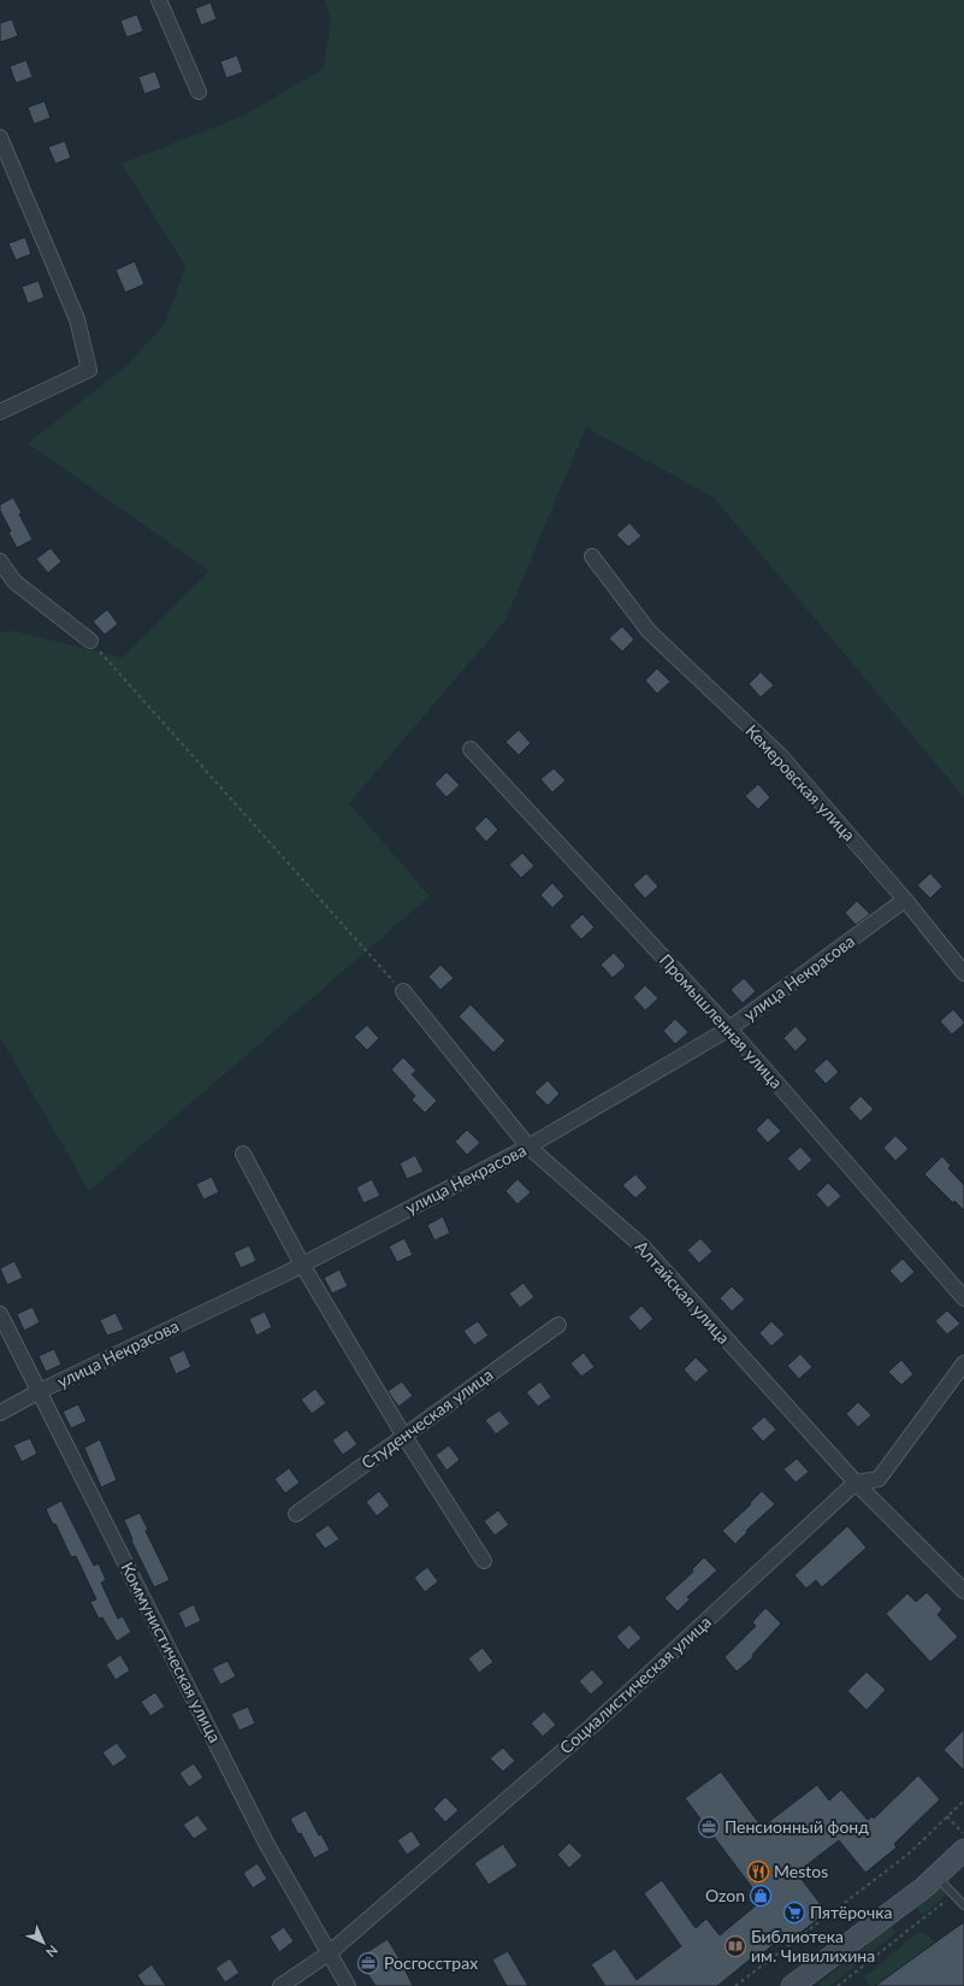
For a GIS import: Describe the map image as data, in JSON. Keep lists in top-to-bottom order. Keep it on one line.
{"streets":{"street":["Кемеровская улица","улица Некрасова","Промышленная улица","Алтайская улица","Студенческая улица","Коммунистическая улица","Социалистическая улица"]},"crossings":[["Кемеровская улица","улица Некрасова"],["улица Некрасова","Промышленная улица"],["улица Некрасова","Алтайская улица"],["улица Некрасова","Коммунистическая улица"],["Алтайская улица","Социалистическая улица"],["Коммунистическая улица","Социалистическая улица"]],"places":{"office":["Пенсионный фонд","Росгосстрах"],"restaurant":["Mestos"],"shop":["Ozon"],"supermarket":["Пятёрочка"],"library":["Библиотека им. Чивилихина"]},"north":"bottom right"}
